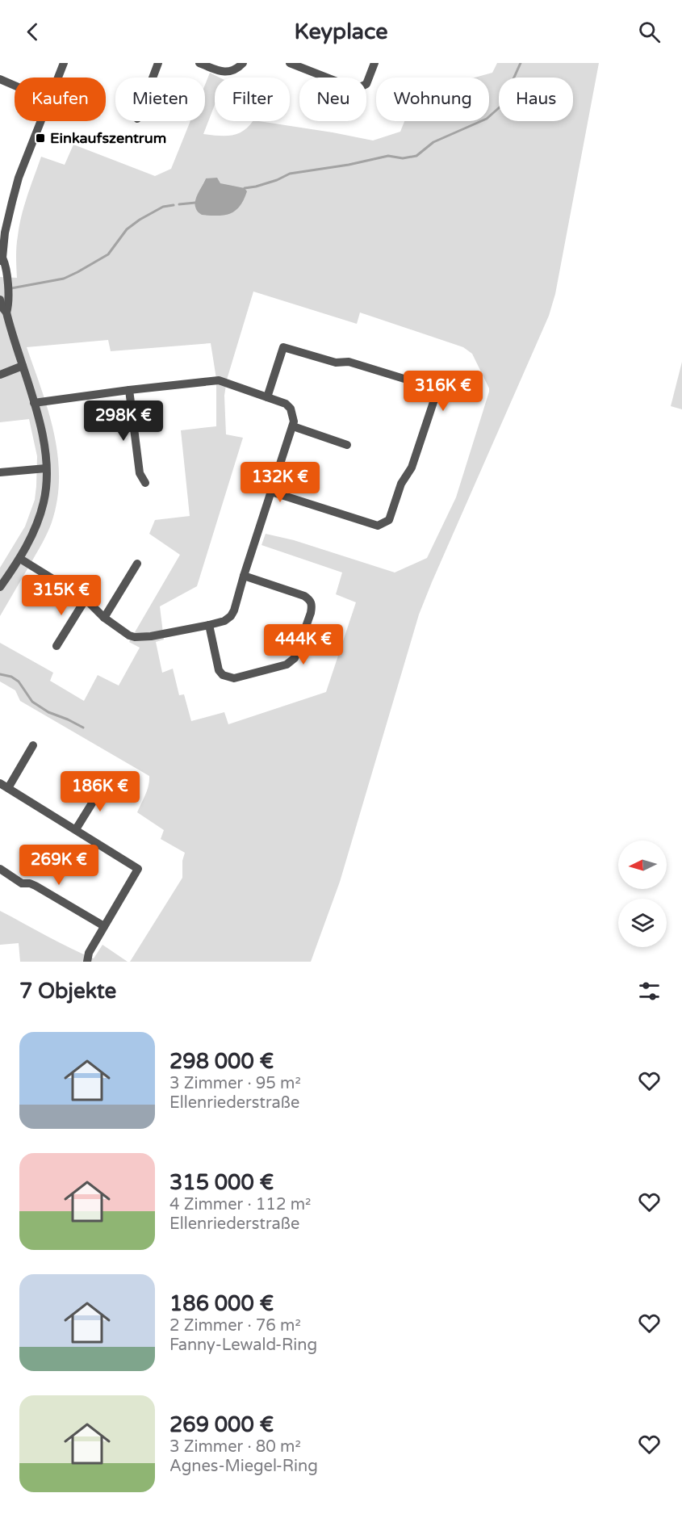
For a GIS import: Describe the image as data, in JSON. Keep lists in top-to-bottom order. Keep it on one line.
{"places":{"transit":["Einkaufszentrum"]},"north":"left","page":{"header":"Keyplace","chip":["Kaufen","Mieten","Filter","Neu","Wohnung","Haus"],"price":["316K €","298K €","132K €","315K €","444K €","186K €","269K €"],"heading":"7 Objekte","list":[{"name":"298 000 €","note":"3 Zimmer · 95 m² · Ellenriederstraße"},{"name":"315 000 €","note":"4 Zimmer · 112 m² · Ellenriederstraße"},{"name":"186 000 €","note":"2 Zimmer · 76 m² · Fanny-Lewald-Ring"},{"name":"269 000 €","note":"3 Zimmer · 80 m² · Agnes-Miegel-Ring"}]}}
